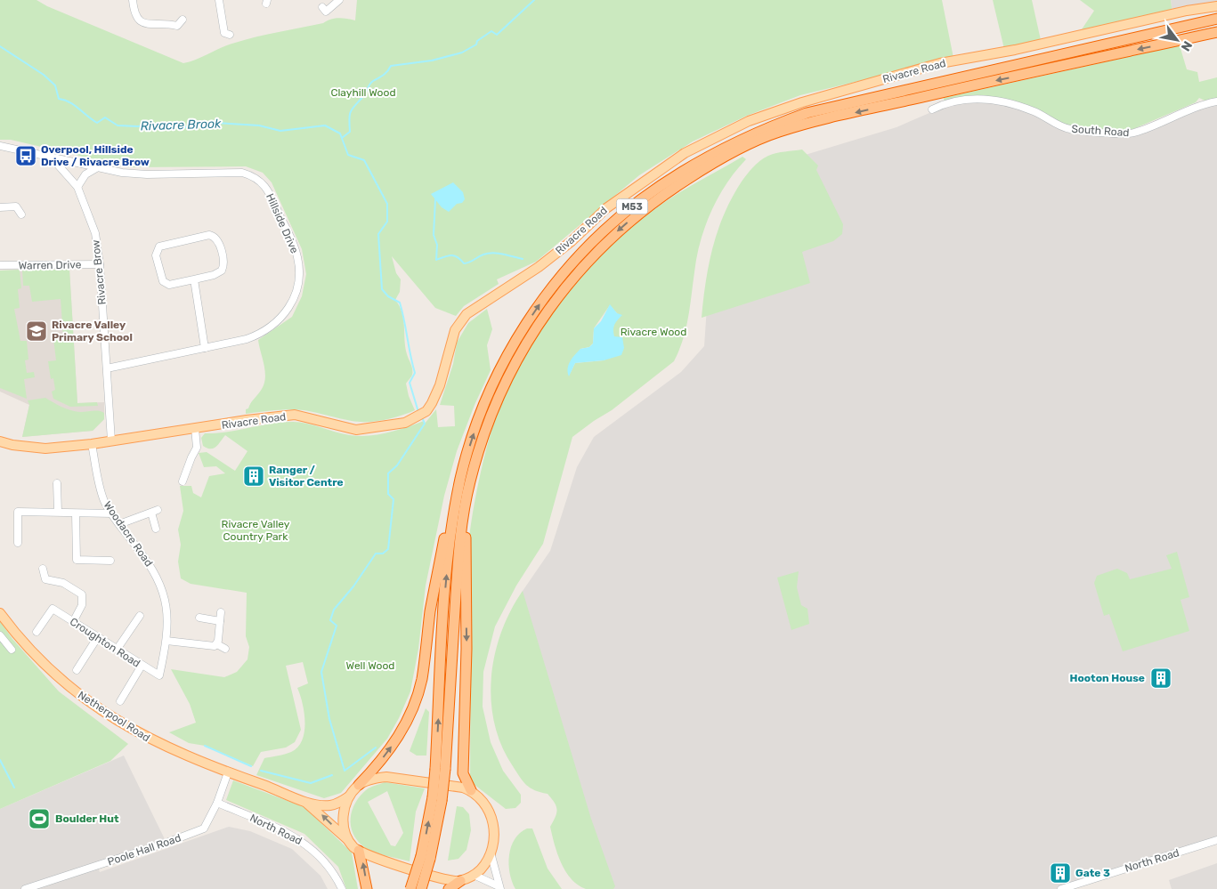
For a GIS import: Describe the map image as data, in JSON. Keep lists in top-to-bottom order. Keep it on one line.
{"streets":{"highway":["M53"],"main road":["Rivacre Road","Netherpool Road"],"street":["South Road","Hillside Drive","Warren Drive","Rivacre Brow","Woodacre Road","Croughton Road","North Road","Poole Hall Road"]},"crossings":[["Rivacre Road","Rivacre Brow"],["Rivacre Road","Woodacre Road"],["Hillside Drive","Rivacre Brow"],["Warren Drive","Rivacre Brow"],["Woodacre Road","Croughton Road"],["Netherpool Road","Poole Hall Road"],["North Road","Poole Hall Road"]],"water":["Rivacre Brook"],"parks":["Clayhill Wood","Rivacre Wood","Rivacre Valley Country Park","Well Wood"],"places":{"bus stop":["Overpool, Hillside Drive / Rivacre Brow"],"school or university":["Rivacre Valley Primary School"],"building":["Ranger / Visitor Centre","Hooton House","Gate 3"],"sports":["Boulder Hut"]},"north":"bottom right"}
